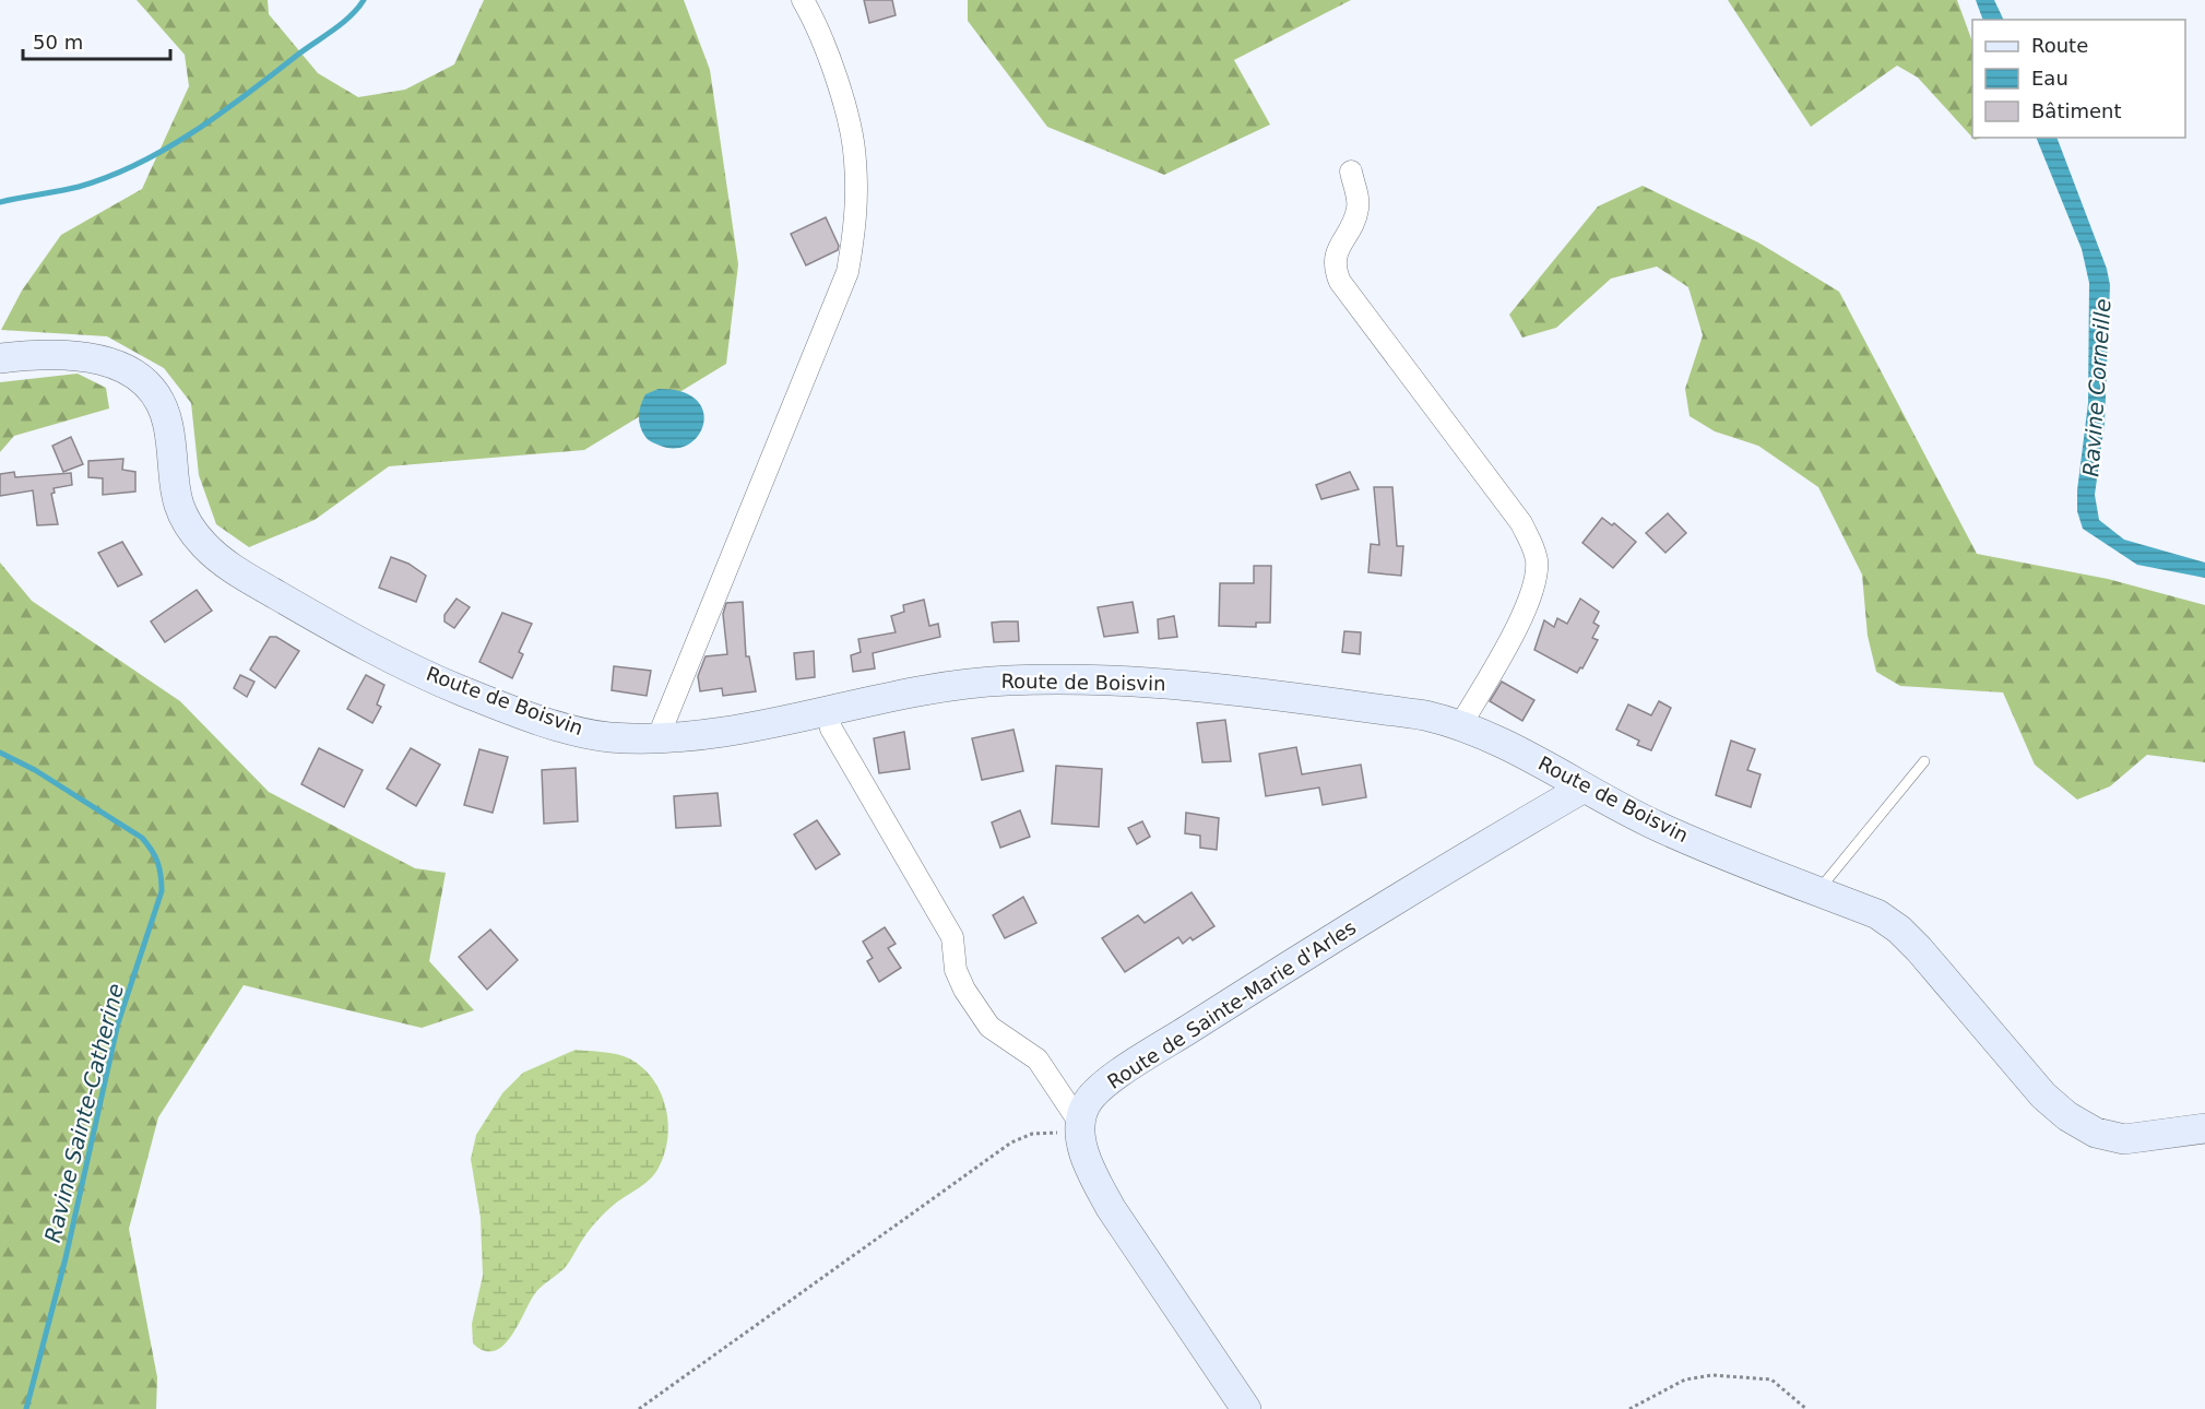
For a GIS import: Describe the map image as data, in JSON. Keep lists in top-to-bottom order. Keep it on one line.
{"streets":{"main road":["Route de Boisvin","Route de Sainte-Marie d'Arles"]},"crossings":[["Route de Boisvin","Route de Sainte-Marie d'Arles"]],"water":["Ravine Corneille","Ravine Sainte-Catherine"],"legend":["Route","Eau","Bâtiment"],"scale_bar":"50 m"}
